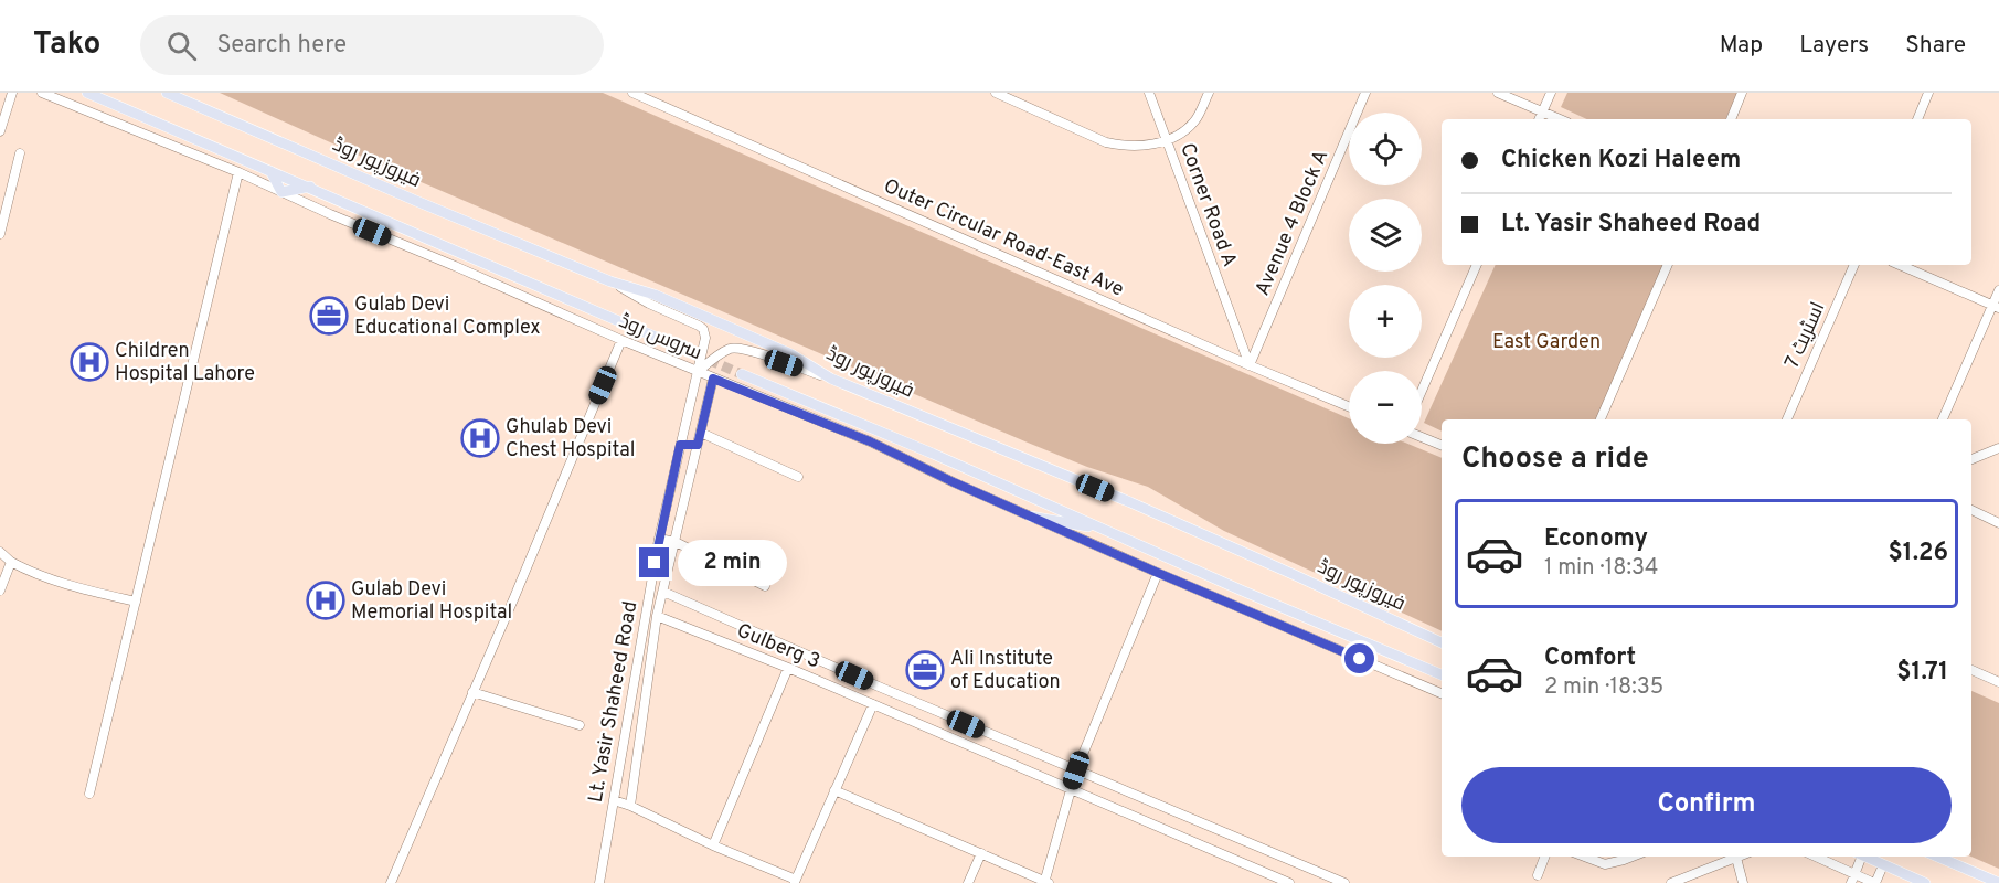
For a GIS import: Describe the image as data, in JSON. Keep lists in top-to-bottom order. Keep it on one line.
{"streets":{"main road":["فیروزپور روڈ"],"street":["Corner Road A","Avenue 4 Block A","Outer Circular Road-East Ave","اسٹریٹ 7","سروس روڈ","Gulberg 3","Lt. Yasir Shaheed Road"]},"crossings":[["فیروزپور روڈ","Lt. Yasir Shaheed Road"],["Corner Road A","Avenue 4 Block A"],["Corner Road A","Outer Circular Road-East Ave"],["Avenue 4 Block A","Outer Circular Road-East Ave"],["سروس روڈ","Lt. Yasir Shaheed Road"]],"parks":["East Garden"],"places":{"office":["Gulab Devi Educational Complex","Ali Institute of Education"],"hospital":["Children Hospital Lahore","Ghulab Devi Chest Hospital","Gulab Devi Memorial Hospital"]},"page":{"header":"Tako","search":"Search here","nav":["Map","Layers","Share"],"map_buttons":["+","−"],"banner":["Chicken Kozi Haleem","Lt. Yasir Shaheed Road"],"heading":"Choose a ride","list":[{"name":"Economy","note":"1 min · 18:34","value":"$1.26"},{"name":"Comfort","note":"2 min · 18:35","value":"$1.71"}],"bubble":"2 min","buttons":"Confirm"}}
